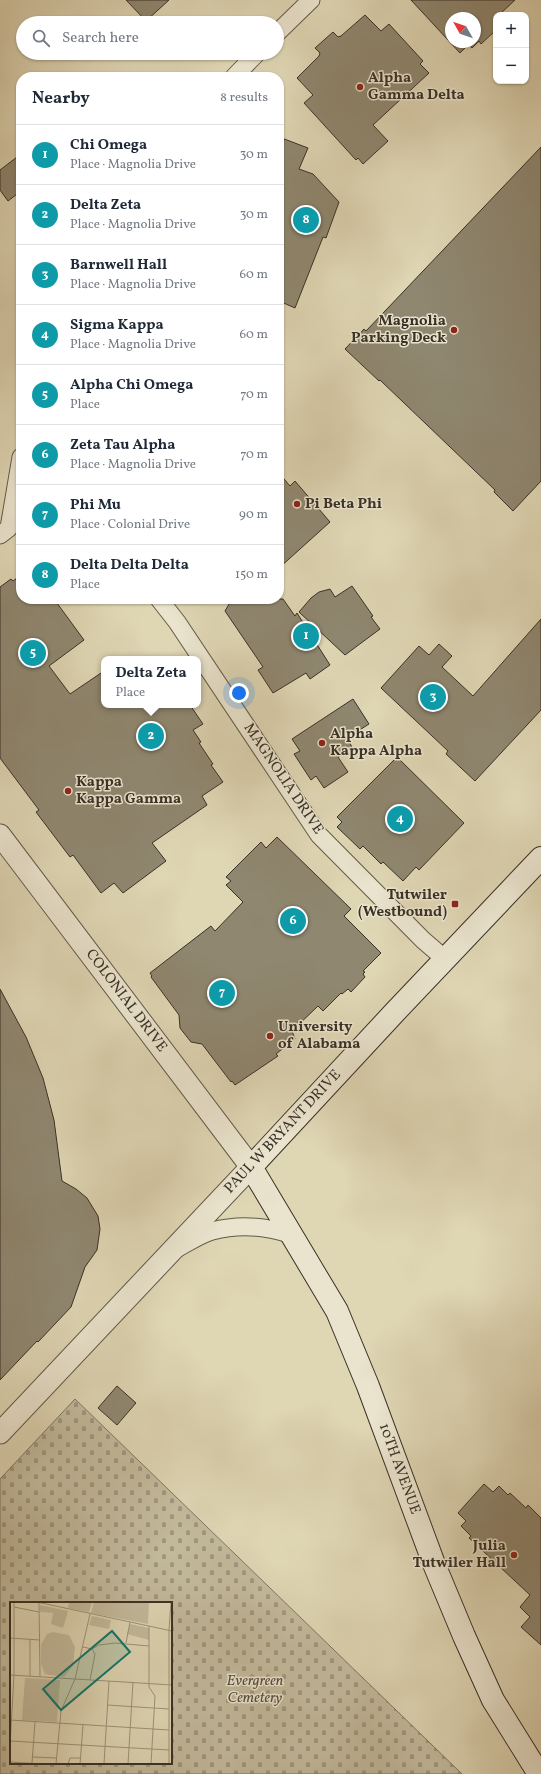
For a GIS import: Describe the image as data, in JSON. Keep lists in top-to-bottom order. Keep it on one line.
{"streets":{"main road":["PAUL W BRYANT DRIVE","10TH AVENUE"],"street":["MAGNOLIA DRIVE","COLONIAL DRIVE"]},"crossings":[["MAGNOLIA DRIVE","PAUL W BRYANT DRIVE"],["COLONIAL DRIVE","PAUL W BRYANT DRIVE"],["COLONIAL DRIVE","10TH AVENUE"],["PAUL W BRYANT DRIVE","10TH AVENUE"]],"parks":["Evergreen Cemetery"],"places":{"other":["Alpha Gamma Delta","Magnolia Parking Deck","Pi Beta Phi","Alpha Kappa Alpha","Kappa Kappa Gamma","University of Alabama","Julia Tutwiler Hall"],"transit":["Tutwiler (Westbound)"]},"north":"top left","page":{"map_buttons":["+","−"],"search":"Search here","heading":["Nearby","8 results"],"list":[{"mark":"1","name":"Chi Omega","note":"Place · Magnolia Drive","value":"30 m"},{"mark":"2","name":"Delta Zeta","note":"Place · Magnolia Drive","value":"30 m"},{"mark":"3","name":"Barnwell Hall","note":"Place · Magnolia Drive","value":"60 m"},{"mark":"4","name":"Sigma Kappa","note":"Place · Magnolia Drive","value":"60 m"},{"mark":"5","name":"Alpha Chi Omega","note":"Place","value":"70 m"},{"mark":"6","name":"Zeta Tau Alpha","note":"Place · Magnolia Drive","value":"70 m"},{"mark":"7","name":"Phi Mu","note":"Place · Colonial Drive","value":"90 m"},{"mark":"8","name":"Delta Delta Delta","note":"Place","value":"150 m"}],"pins":["8","1","5","3","2","4","6","7"],"popup":["Delta Zeta","Place"]}}
